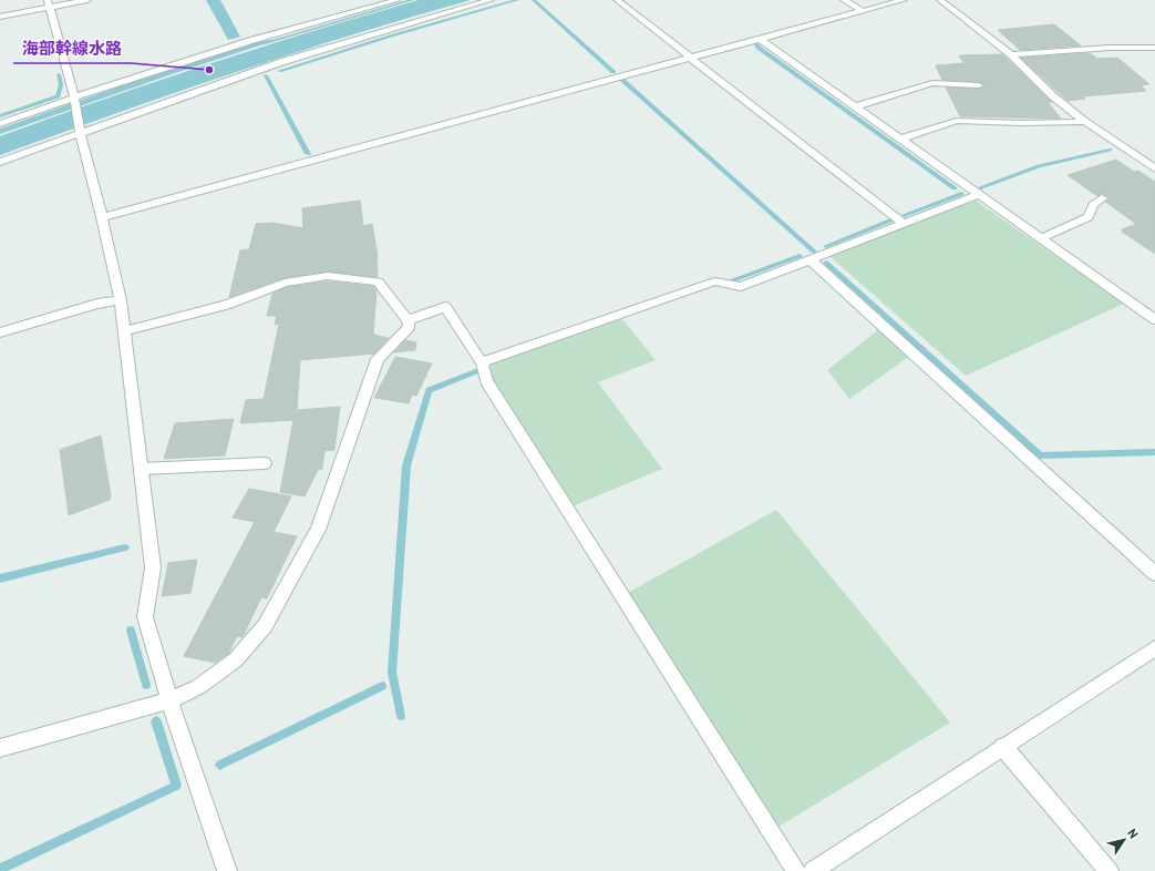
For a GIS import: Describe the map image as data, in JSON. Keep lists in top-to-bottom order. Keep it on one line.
{"places":["海部幹線水路"],"north":"top right"}
